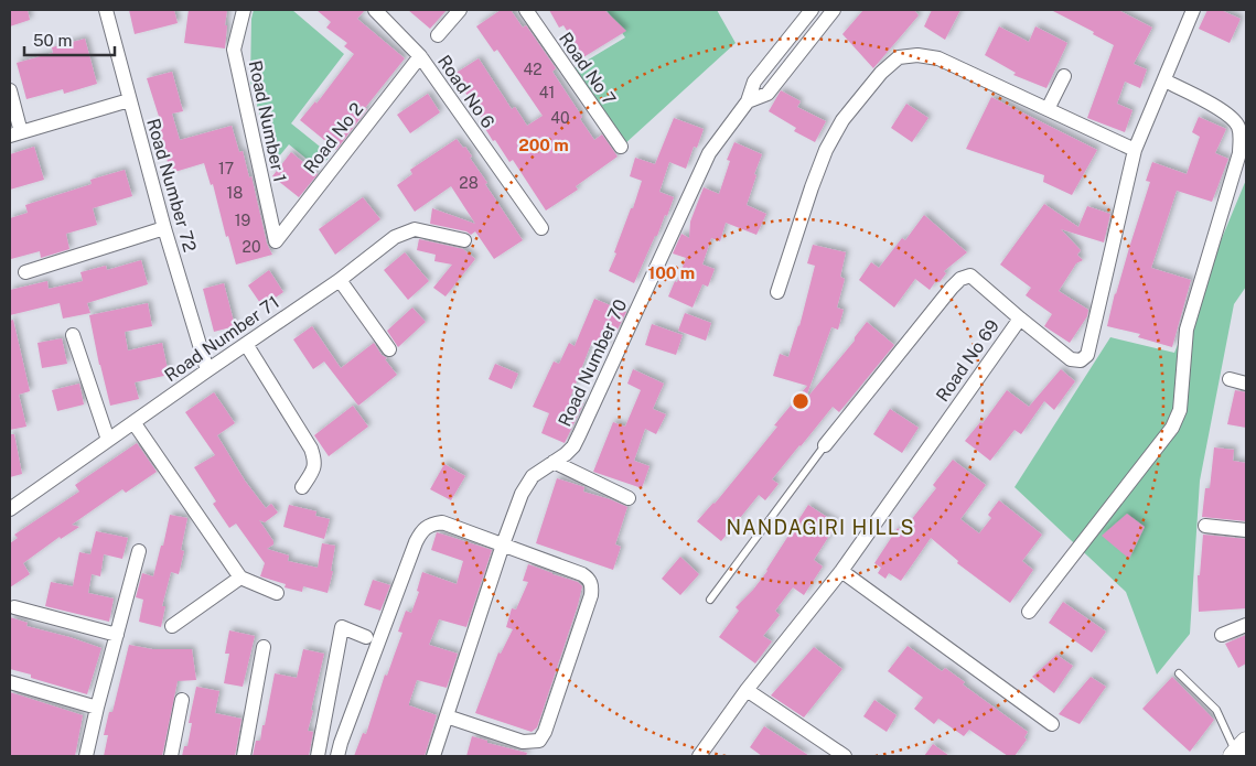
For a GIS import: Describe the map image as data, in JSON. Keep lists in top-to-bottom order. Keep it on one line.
{"streets":{"street":["Road No 7","Road No 6","Road Number 1","Road No 2","Road Number 72","Road Number 71","Road No 69","Road Number 70"]},"crossings":[["Road No 6","Road No 2"],["Road Number 1","Road No 2"],["Road Number 72","Road Number 71"]],"districts":["NANDAGIRI HILLS"],"house_numbers":["42","41","40","17","28","18","19","20"],"scale_bar":"50 m","rings":["200 m","100 m"]}
